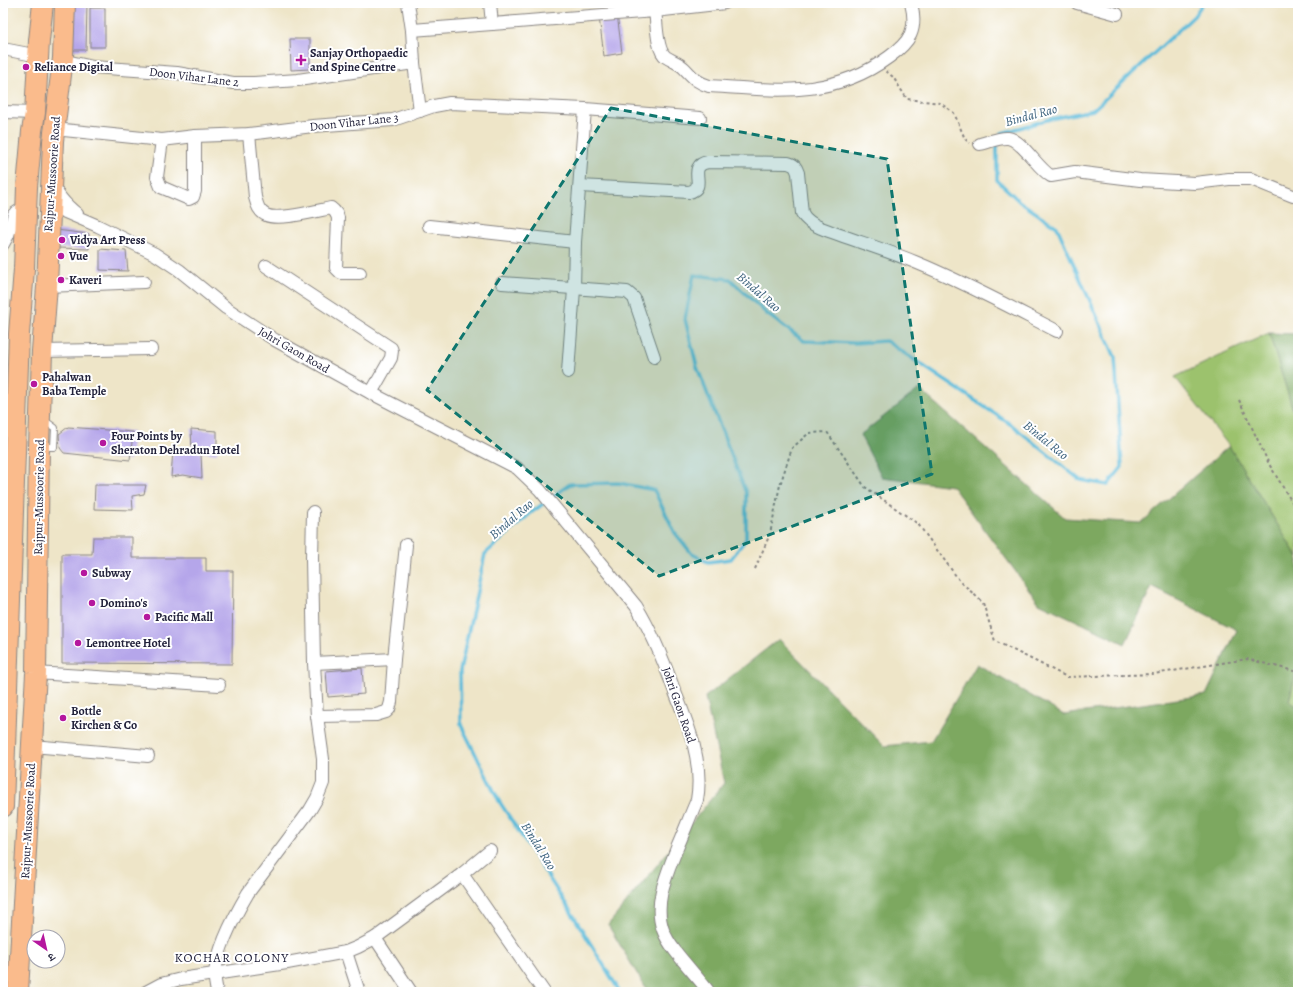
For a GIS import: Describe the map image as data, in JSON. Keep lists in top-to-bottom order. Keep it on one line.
{"streets":{"main road":["Rajpur-Mussoorie Road"],"street":["Doon Vihar Lane 2","Doon Vihar Lane 3","Johri Gaon Road"]},"crossings":[["Doon Vihar Lane 2","Rajpur-Mussoorie Road"],["Doon Vihar Lane 3","Rajpur-Mussoorie Road"],["Rajpur-Mussoorie Road","Johri Gaon Road"]],"districts":["KOCHAR COLONY"],"water":["Bindal Rao"],"places":{"health":["Sanjay Orthopaedic and Spine Centre"],"other":["Reliance Digital","Vidya Art Press","Vue","Kaveri","Pahalwan Baba Temple","Four Points by Sheraton Dehradun Hotel","Subway","Domino's","Pacific Mall","Lemontree Hotel","Bottle Kirchen & Co"]},"north":"bottom right"}
